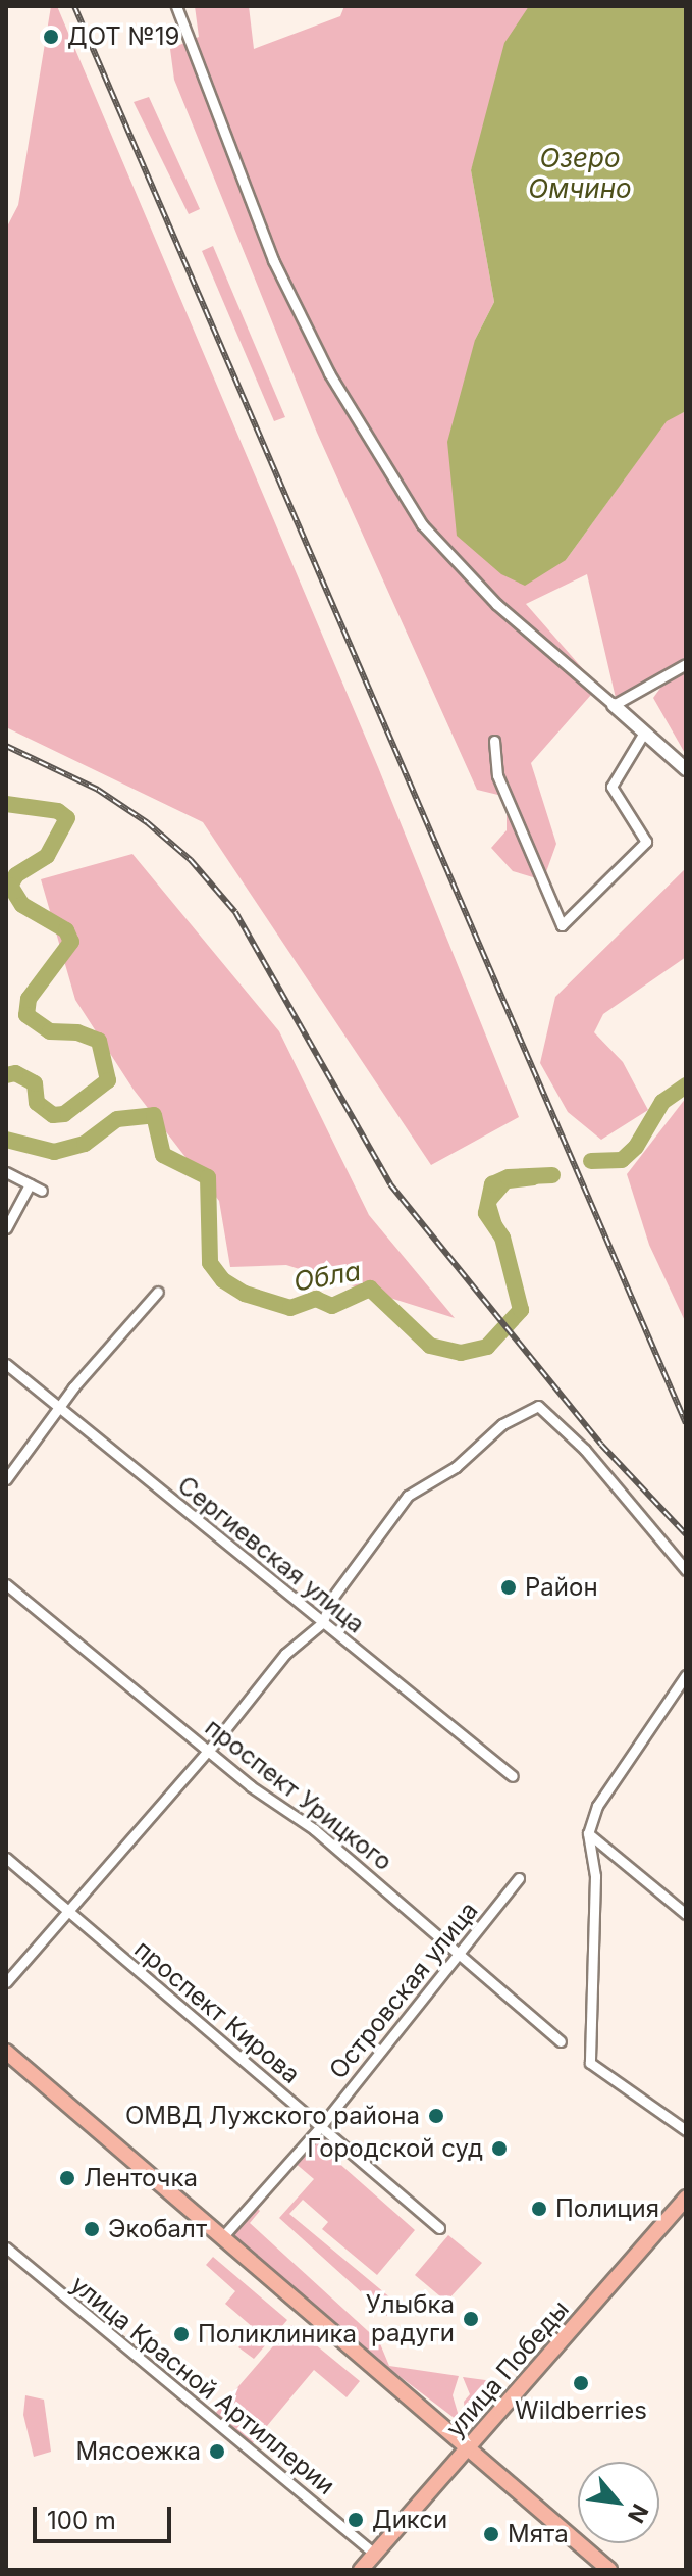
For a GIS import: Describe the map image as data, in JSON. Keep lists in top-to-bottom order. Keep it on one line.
{"streets":{"main road":["улица Победы"],"street":["Сергиевская улица","проспект Урицкого","Островская улица","проспект Кирова","улица Красной Артиллерии"]},"crossings":[["проспект Урицкого","Островская улица"],["Островская улица","проспект Кирова"],["улица Победы","улица Красной Артиллерии"]],"water":["Озеро Омчино","Обла"],"places":["ДОТ №19","Район","ОМВД Лужского района","Городской суд","Ленточка","Полиция","Экобалт","Улыбка радуги","Поликлиника","Wildberries","Мясоежка","Дикси","Мята"],"scale_bar":"100 m","north":"bottom right"}
